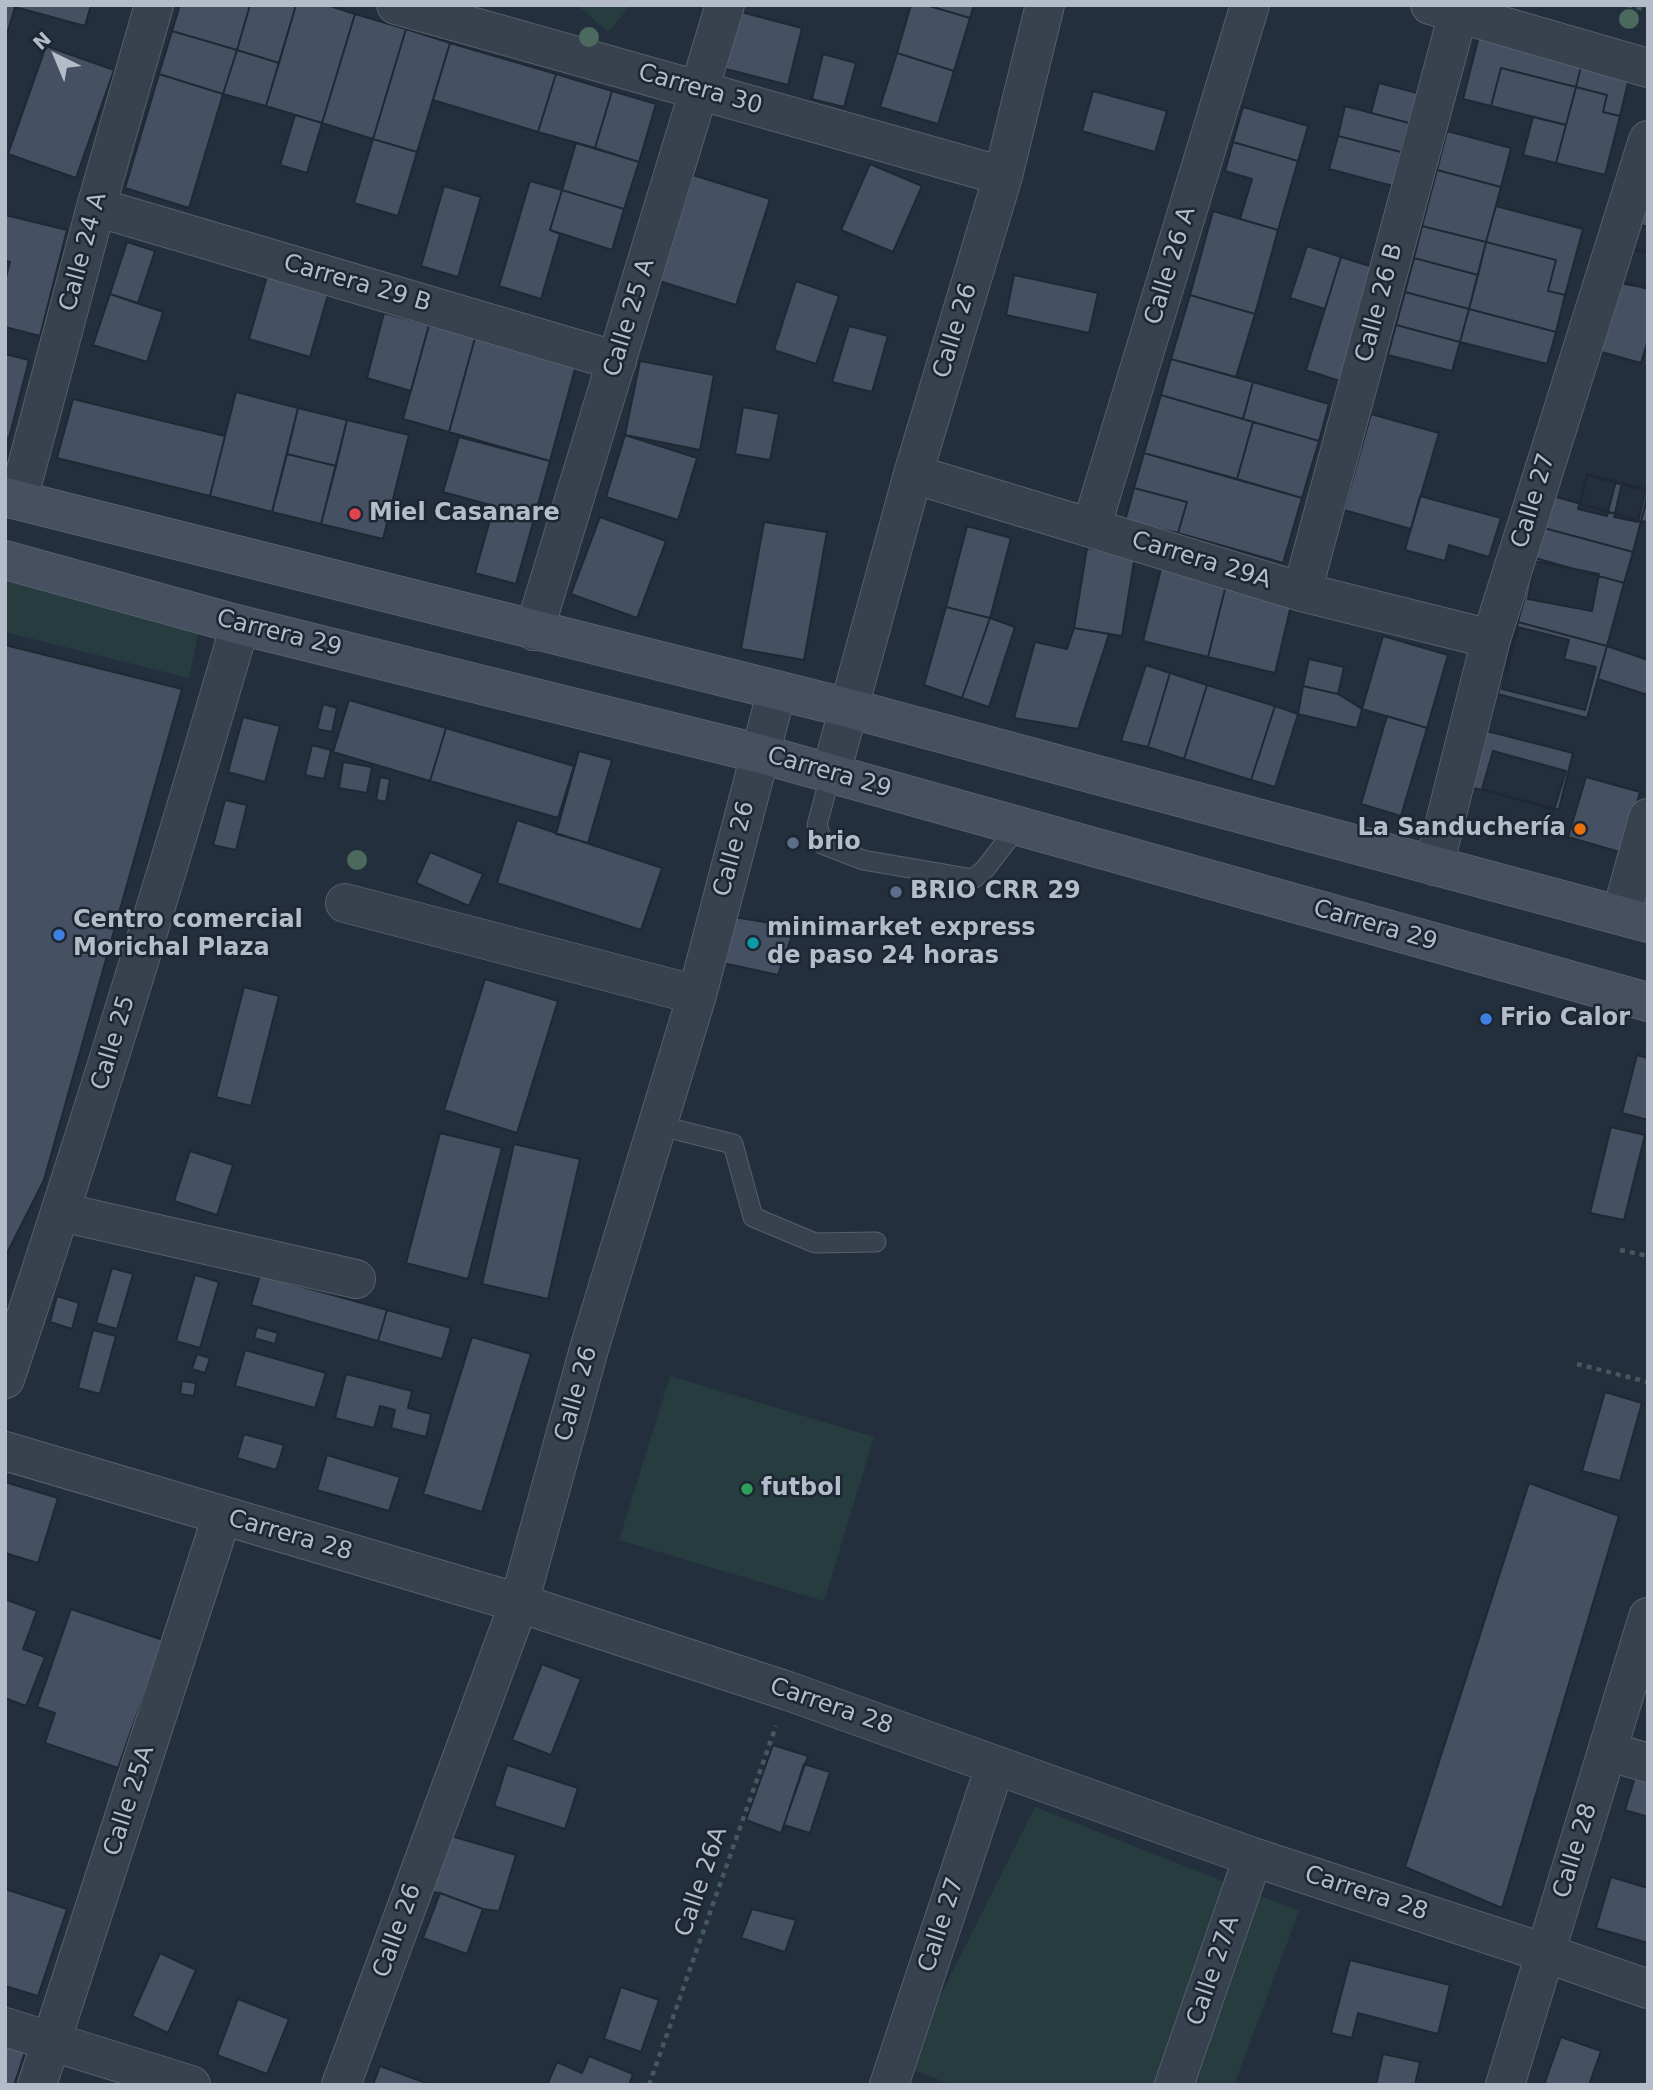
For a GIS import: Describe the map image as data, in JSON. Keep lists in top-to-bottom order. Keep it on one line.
{"streets":{"main road":["Carrera 29"],"street":["Carrera 30","Calle 24 A","Calle 26 A","Carrera 29 B","Calle 26 B","Calle 25 A","Calle 26","Calle 27","Carrera 29A","Calle 25","Carrera 28","Calle 25A","Calle 28","Calle 27A"],"path":["Calle 26A"]},"crossings":[["Carrera 30","Calle 25 A"],["Carrera 30","Calle 26"],["Calle 24 A","Carrera 29 B"],["Calle 26 A","Carrera 29A"],["Carrera 29 B","Calle 25 A"],["Calle 26 B","Carrera 29A"],["Calle 26","Carrera 29A"],["Calle 26","Carrera 29"],["Calle 26","Carrera 28"],["Calle 27","Carrera 29A"],["Calle 27","Carrera 28"],["Carrera 29","Calle 25"],["Carrera 28","Calle 25A"],["Carrera 28","Calle 28"],["Carrera 28","Calle 26A"],["Carrera 28","Calle 27A"]],"places":["Miel Casanare","La Sanduchería","brio","BRIO CRR 29","Centro comercial Morichal Plaza","minimarket express de paso 24 horas","Frio Calor","futbol"],"north":"top left"}
